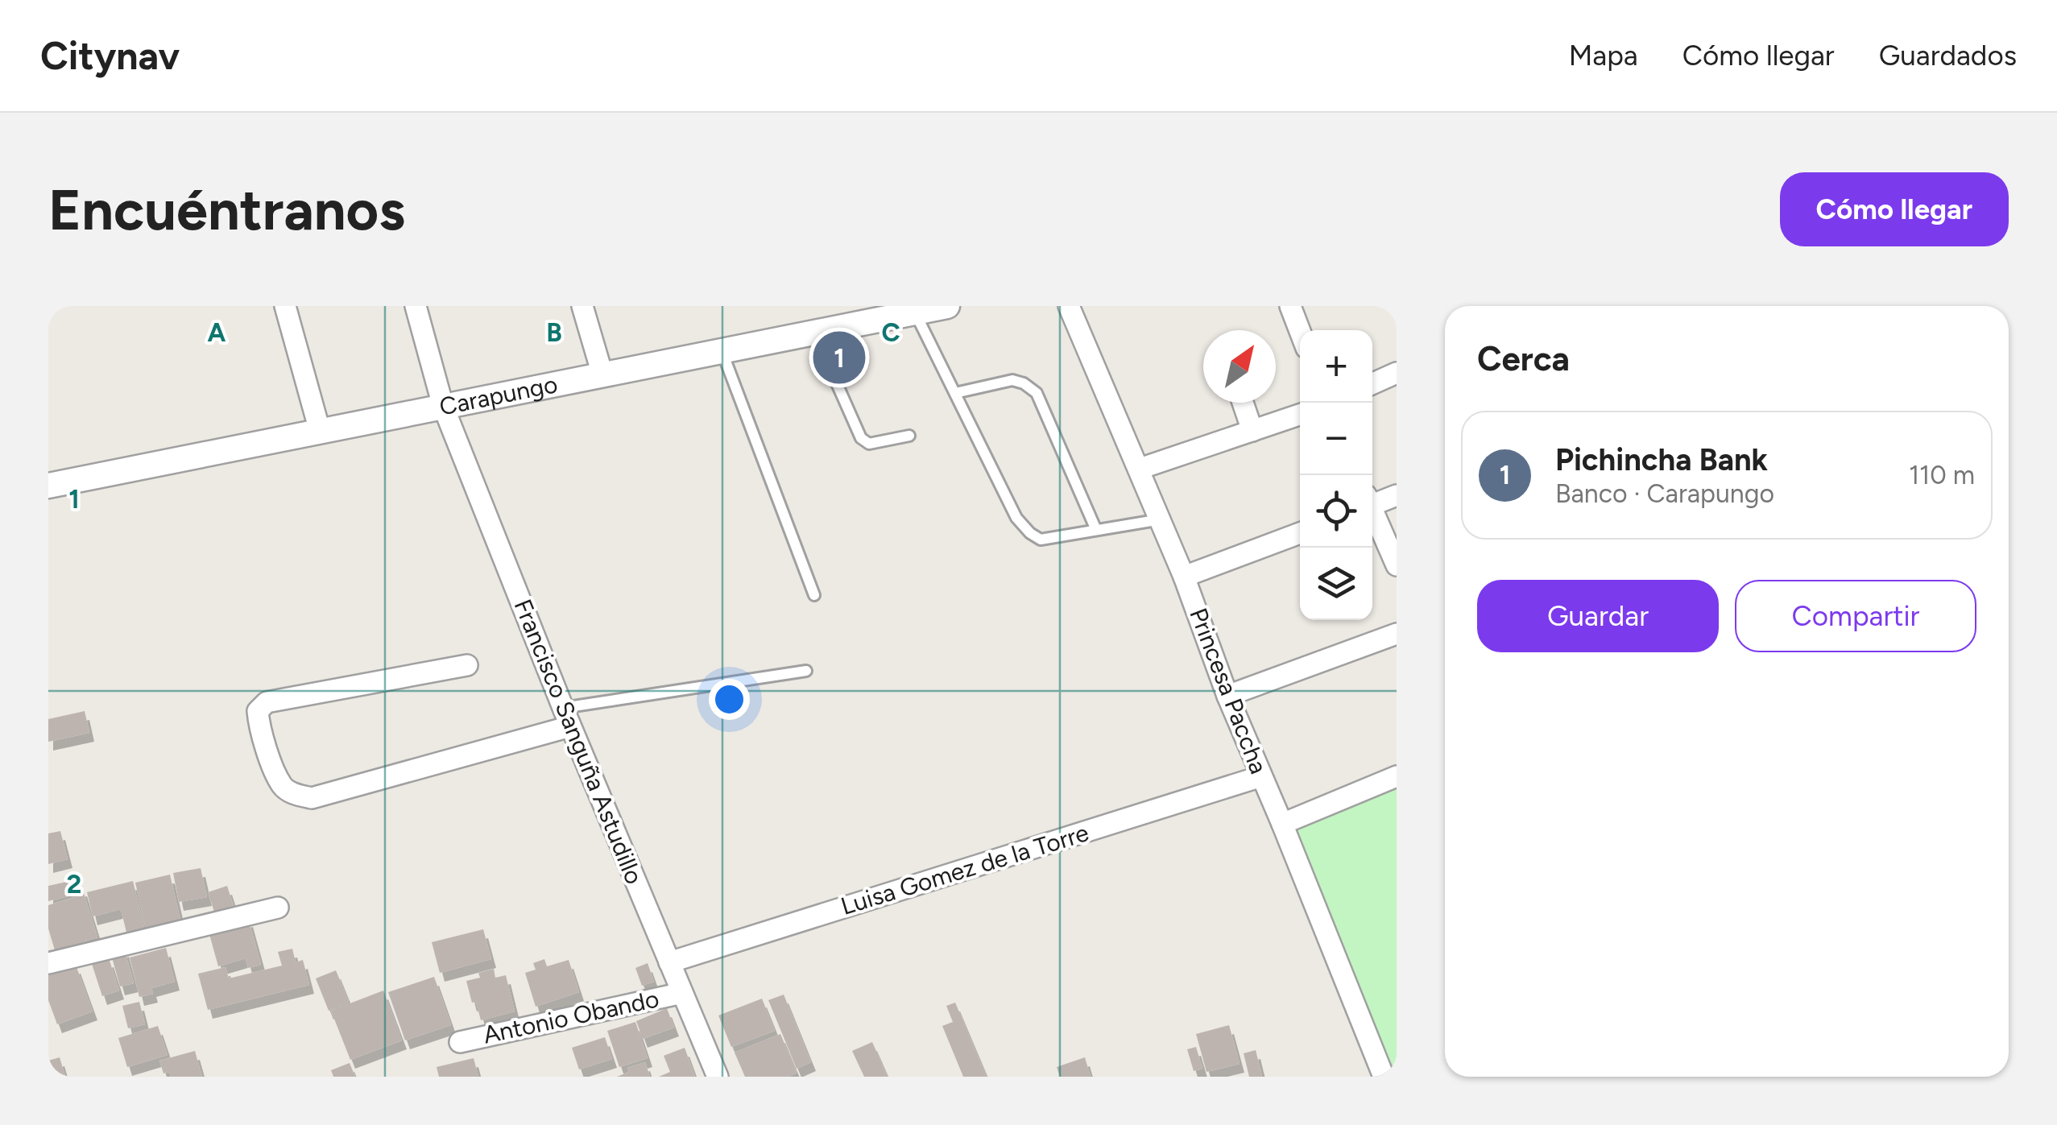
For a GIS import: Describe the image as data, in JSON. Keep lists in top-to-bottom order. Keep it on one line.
{"streets":{"street":["Carapungo","Princesa Paccha","Francisco Sanguña Astudillo","Luisa Gomez de la Torre","Antonio Obando"]},"crossings":[["Carapungo","Francisco Sanguña Astudillo"],["Princesa Paccha","Luisa Gomez de la Torre"],["Francisco Sanguña Astudillo","Luisa Gomez de la Torre"],["Francisco Sanguña Astudillo","Antonio Obando"]],"north":"top right","page":{"header":"Citynav","nav":["Mapa","Cómo llegar","Guardados"],"buttons":["Cómo llegar",["Guardar","Compartir"]],"title":"Encuéntranos","heading":"Cerca","pins":"1","map_buttons":["+","−"],"list":[{"mark":"1","name":"Pichincha Bank","note":"Banco · Carapungo","value":"110 m"}]},"grid":{"columns":["A","B","C"],"rows":["1","2"]}}
